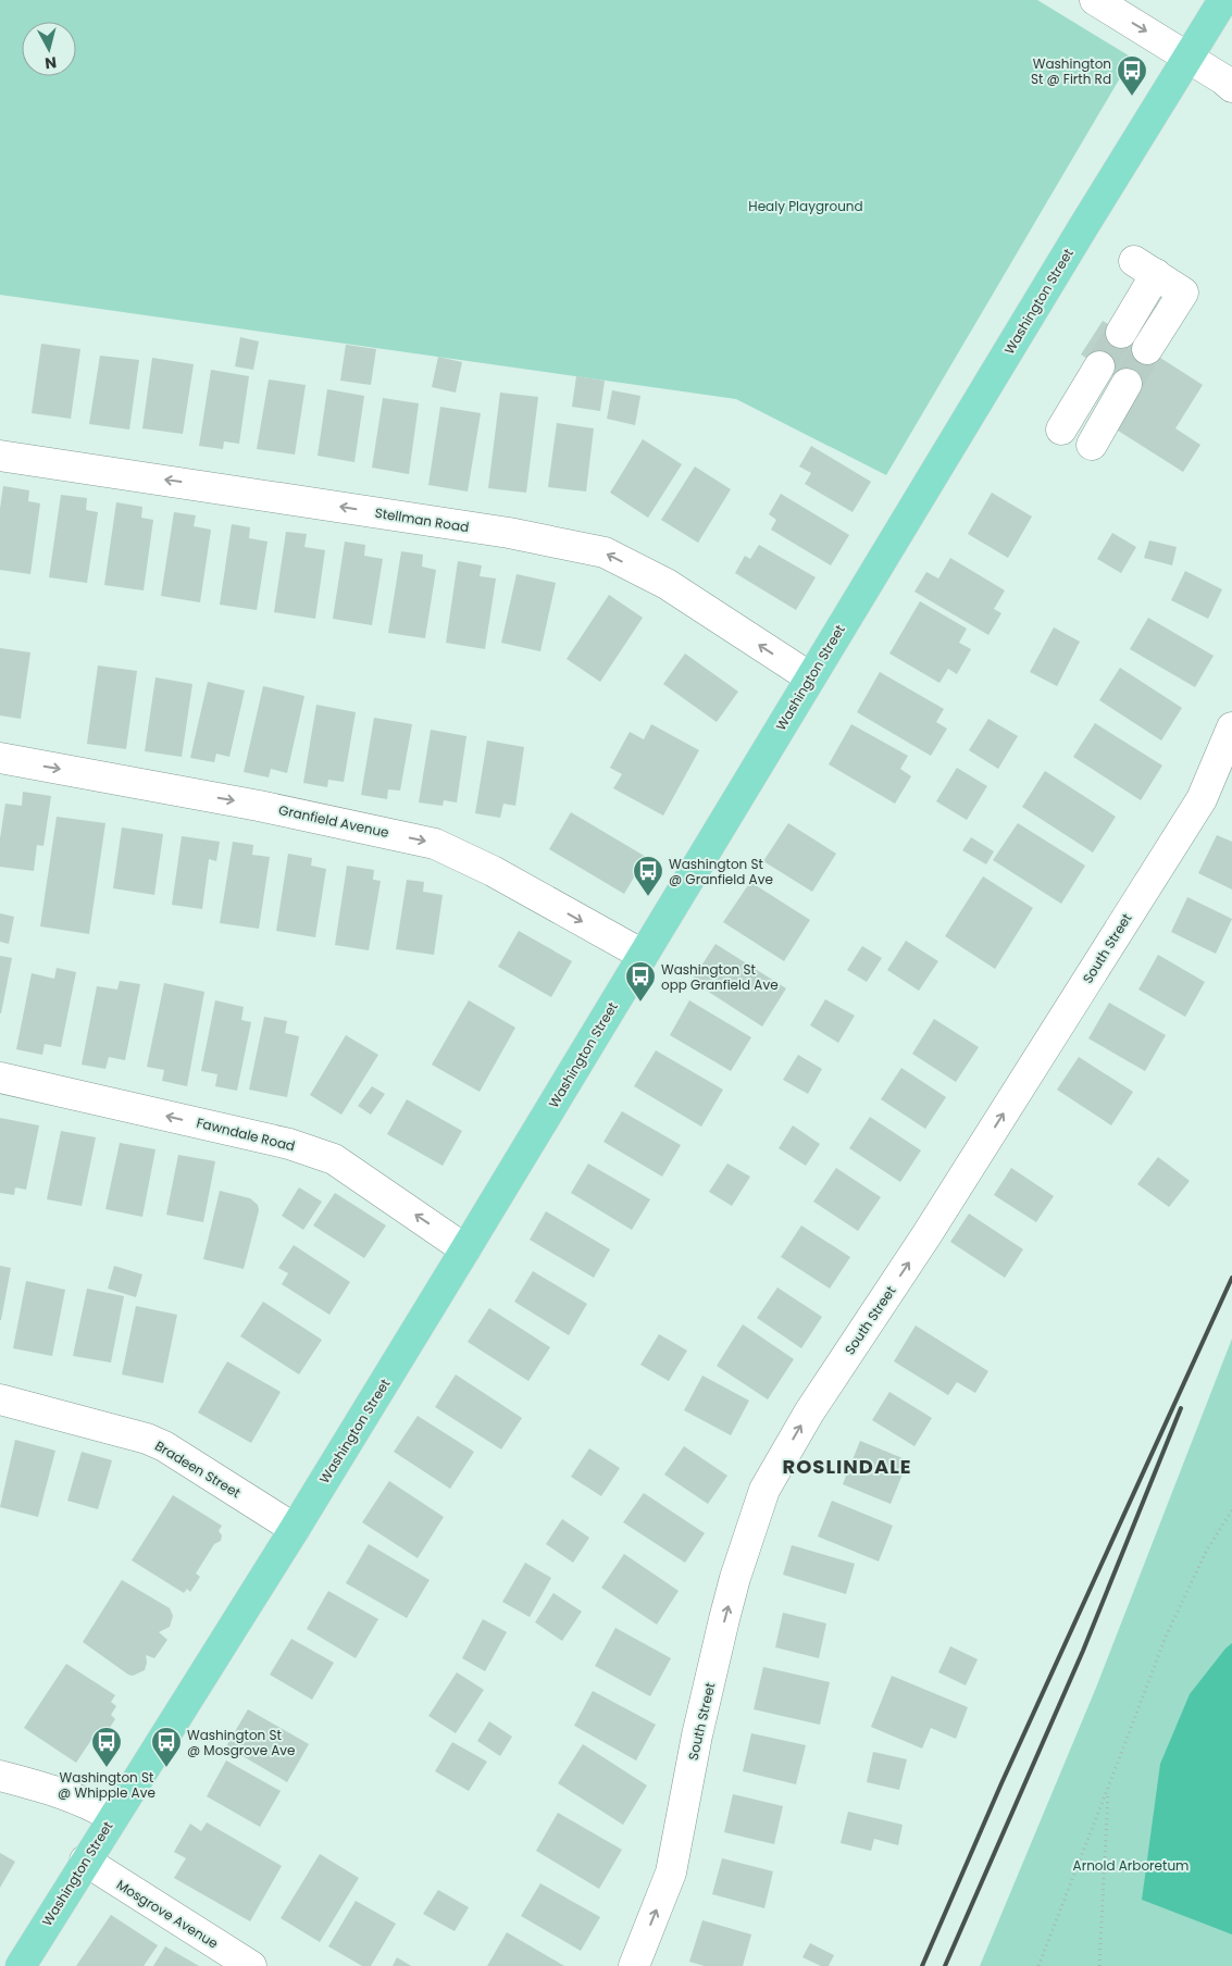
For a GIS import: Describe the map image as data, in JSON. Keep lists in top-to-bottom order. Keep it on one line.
{"streets":{"main road":["Washington Street"],"street":["Stellman Road","Granfield Avenue","South Street","Fawndale Road","Bradeen Street","Mosgrove Avenue"]},"crossings":[["Washington Street","Stellman Road"],["Washington Street","Granfield Avenue"],["Washington Street","Fawndale Road"],["Washington Street","Bradeen Street"],["Washington Street","Mosgrove Avenue"]],"one_way":["Stellman Road","Granfield Avenue","South Street","Fawndale Road"],"districts":["ROSLINDALE"],"parks":["Healy Playground","Arnold Arboretum"],"places":{"bus stop":["Washington St @ Firth Rd","Washington St @ Granfield Ave","Washington St opp Granfield Ave","Washington St @ Whipple Ave","Washington St @ Mosgrove Ave"]},"north":"bottom"}
